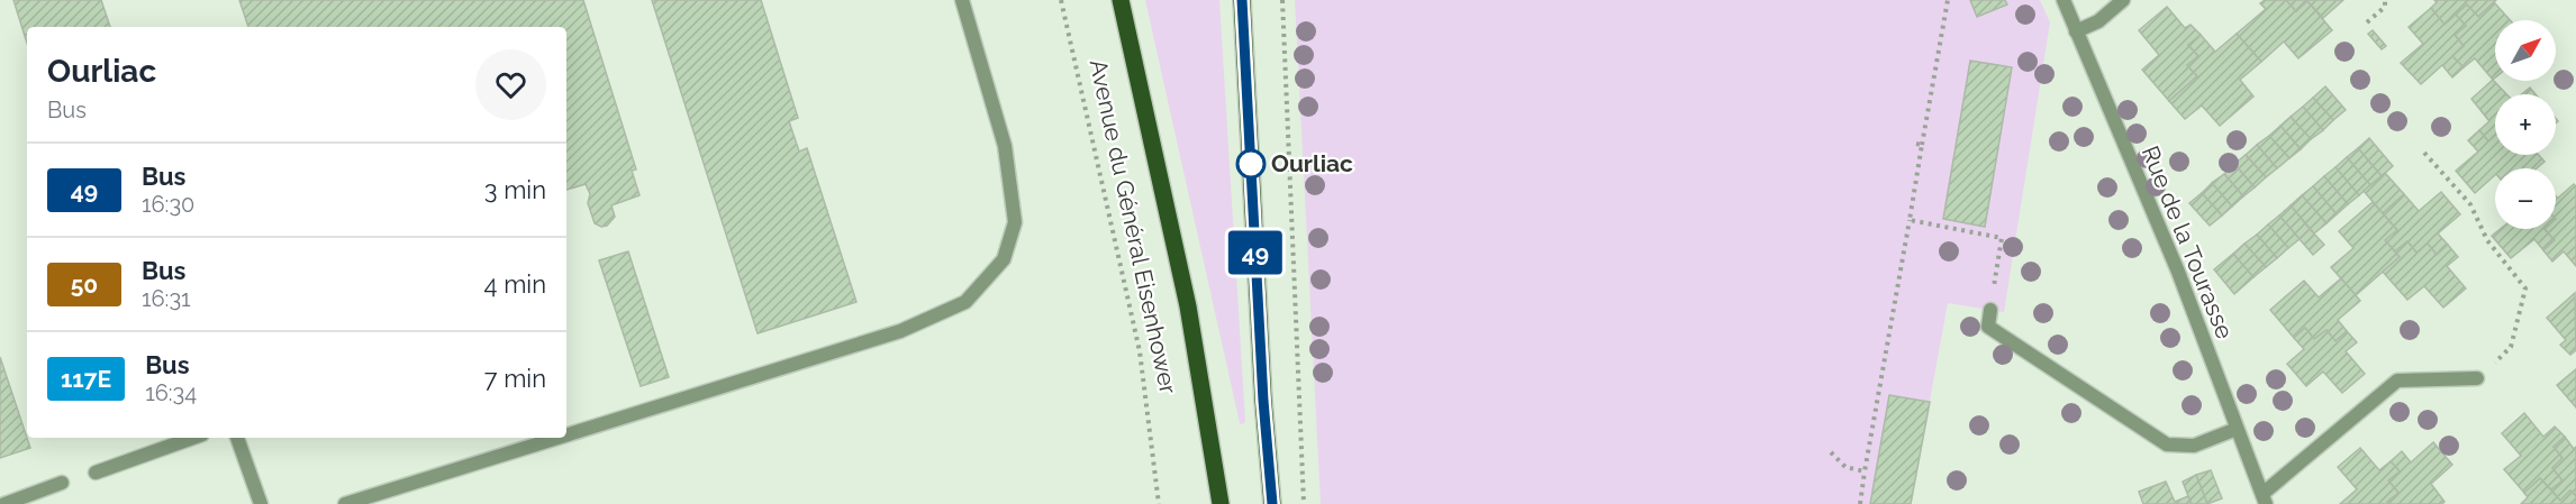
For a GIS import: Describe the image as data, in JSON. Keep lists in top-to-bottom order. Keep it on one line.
{"streets":{"main road":["Avenue du Général Eisenhower"],"street":["Rue de la Tourasse"]},"places":["Ourliac"],"lines":["bus line 49"],"north":"top right","page":{"on_map":"49","map_buttons":["+","−"],"heading":["Ourliac","Bus"],"list":[{"mark":"49","name":"Bus","note":"16:30","value":"3 min"},{"mark":"50","name":"Bus","note":"16:31","value":"4 min"},{"mark":"117E","name":"Bus","note":"16:34","value":"7 min"}]}}
